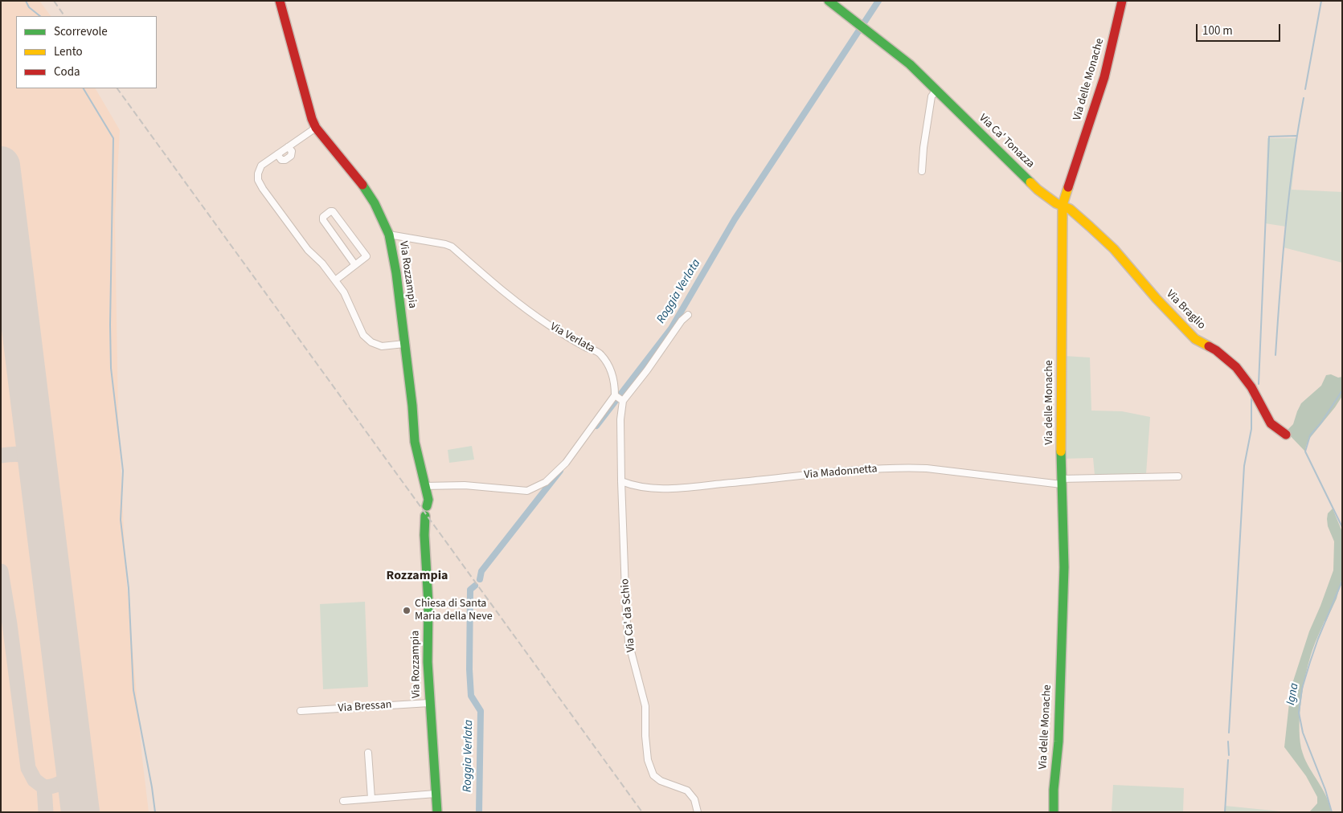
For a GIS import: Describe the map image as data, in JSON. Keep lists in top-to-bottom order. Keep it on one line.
{"streets":{"street":["Via delle Monache","Via Ca' Tonazza","Via Rozzampia","Via Braglio","Via Verlata","Via Madonnetta","Via Ca' da Schio","Via Bressan"]},"crossings":[["Via delle Monache","Via Ca' Tonazza"],["Via delle Monache","Via Braglio"],["Via delle Monache","Via Madonnetta"],["Via Ca' Tonazza","Via Braglio"],["Via Rozzampia","Via Verlata"],["Via Rozzampia","Via Bressan"],["Via Verlata","Via Ca' da Schio"],["Via Madonnetta","Via Ca' da Schio"]],"districts":["Rozzampia"],"water":["Roggia Verlata","Igna"],"places":["Chiesa di Santa Maria della Neve"],"legend":["Scorrevole","Lento","Coda"],"scale_bar":"100 m"}
